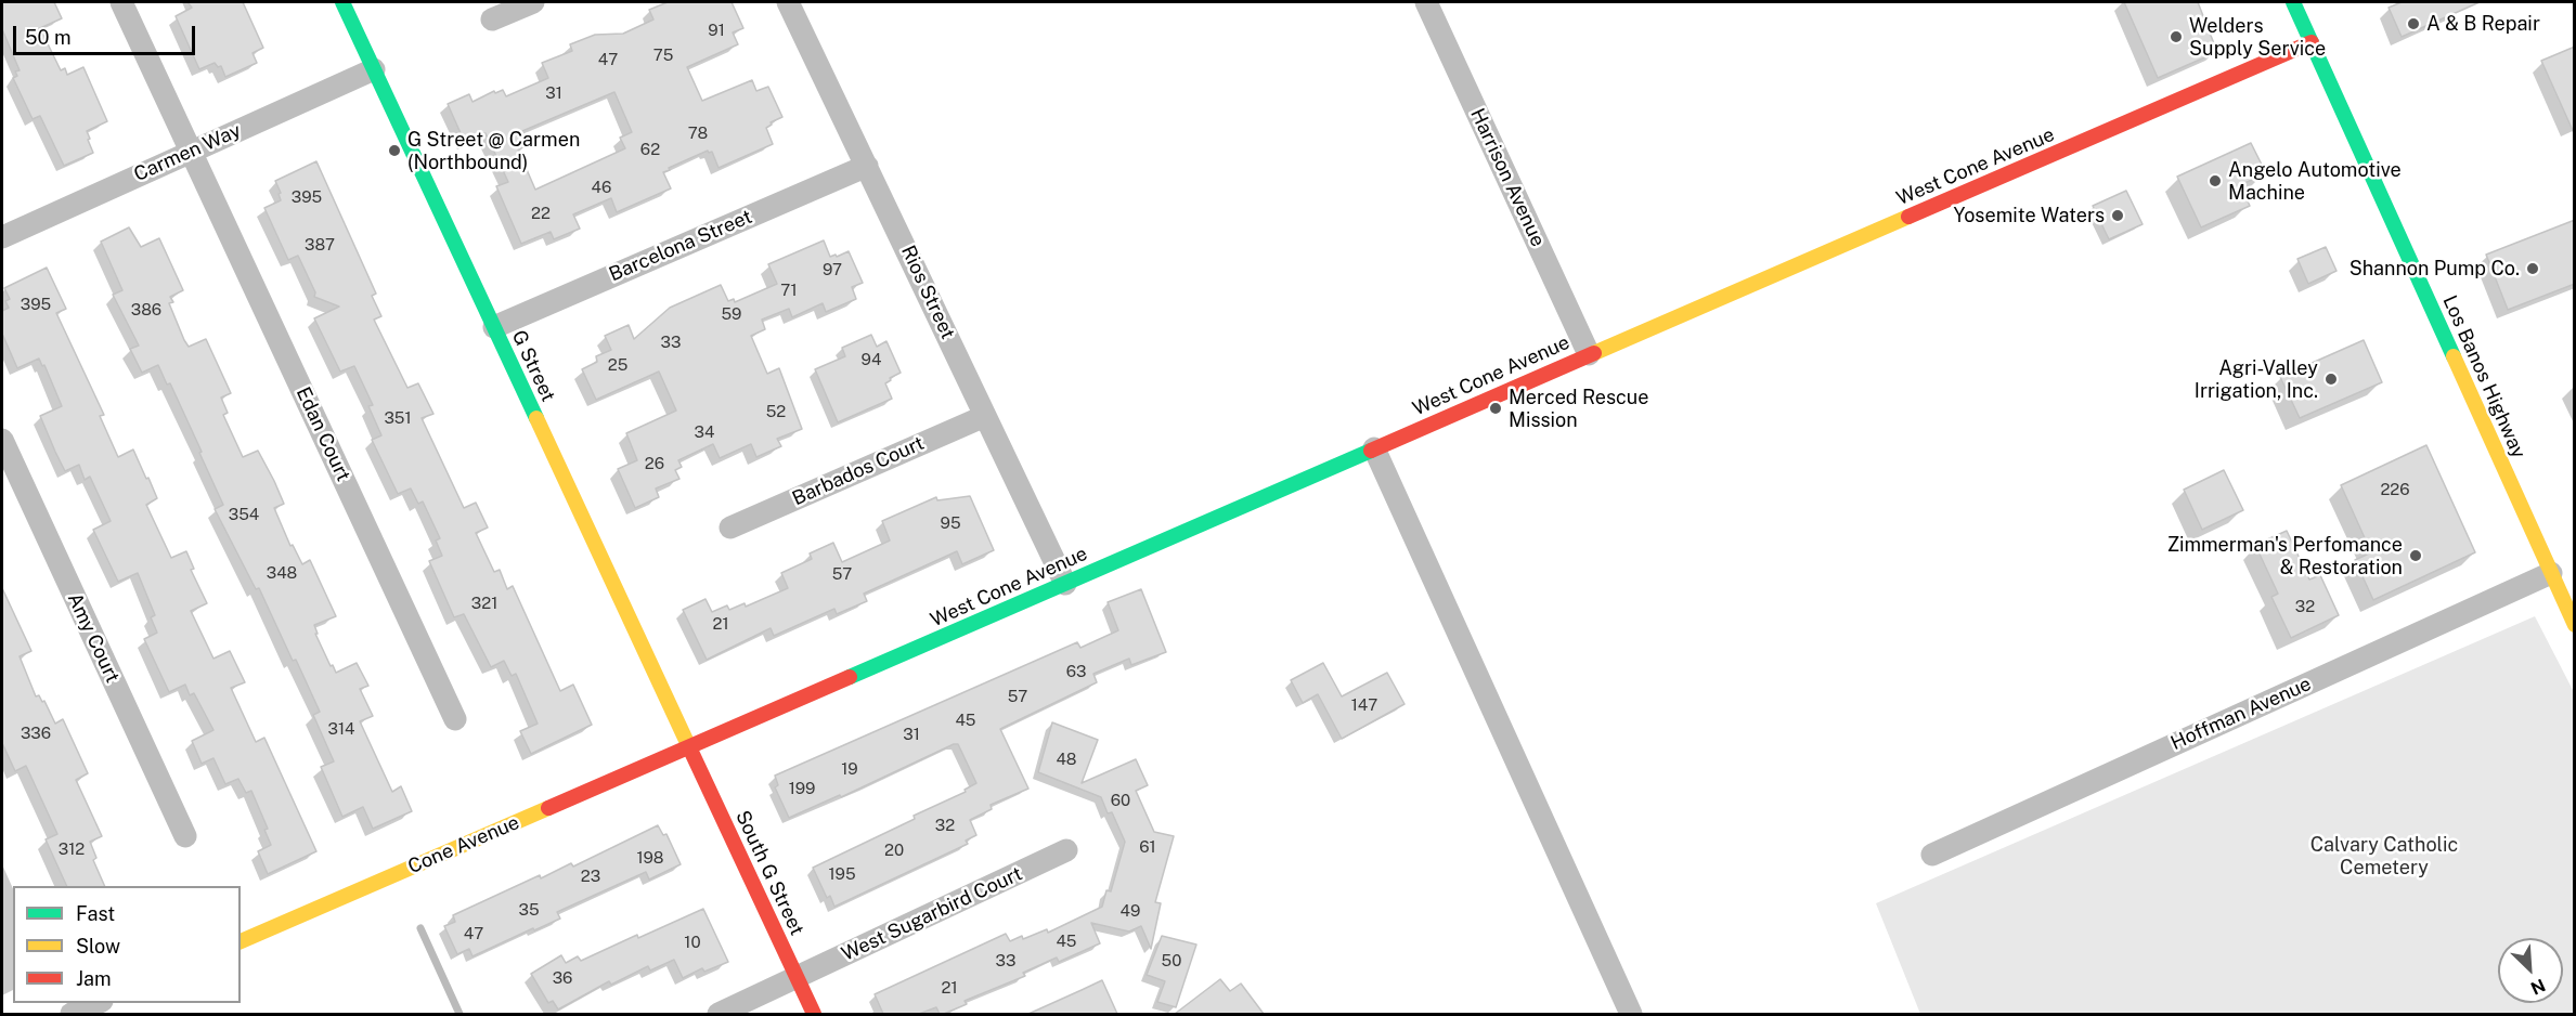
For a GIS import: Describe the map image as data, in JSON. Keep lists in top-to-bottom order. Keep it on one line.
{"streets":{"main road":["West Cone Avenue","G Street","Los Banos Highway","Cone Avenue","South G Street"],"street":["Carmen Way","Harrison Avenue","Barcelona Street","Rios Street","Edan Court","Barbados Court","Amy Court","Hoffman Avenue","West Sugarbird Court"]},"crossings":[["Carmen Way","G Street"],["Carmen Way","Edan Court"],["West Cone Avenue","Harrison Avenue"],["West Cone Avenue","Rios Street"],["West Cone Avenue","G Street"],["West Cone Avenue","Los Banos Highway"],["West Cone Avenue","Cone Avenue"],["West Cone Avenue","South G Street"],["Barcelona Street","Rios Street"],["Barcelona Street","G Street"],["Rios Street","Barbados Court"],["G Street","Cone Avenue"],["G Street","South G Street"],["Los Banos Highway","Hoffman Avenue"],["Cone Avenue","South G Street"],["South G Street","West Sugarbird Court"]],"parks":["Calvary Catholic Cemetery"],"places":["A & B Repair","Welders Supply Service","G Street @ Carmen (Northbound)","Angelo Automotive Machine","Yosemite Waters","Shannon Pump Co.","Agri-Valley Irrigation, Inc.","Merced Rescue Mission","Zimmerman's Perfomance & Restoration"],"house_numbers":["91","75","47","31","78","62","46","395","22","387","97","71","395","386","59","33","94","25","52","351","34","26","226","354","95","348","57","321","32","21","63","57","147","45","314","336","31","48","19","199","60","32","61","312","20","198","195","23","35","49","47","45","10","33","50","36","21"],"legend":["Fast","Slow","Jam"],"scale_bar":"50 m","north":"bottom right"}
